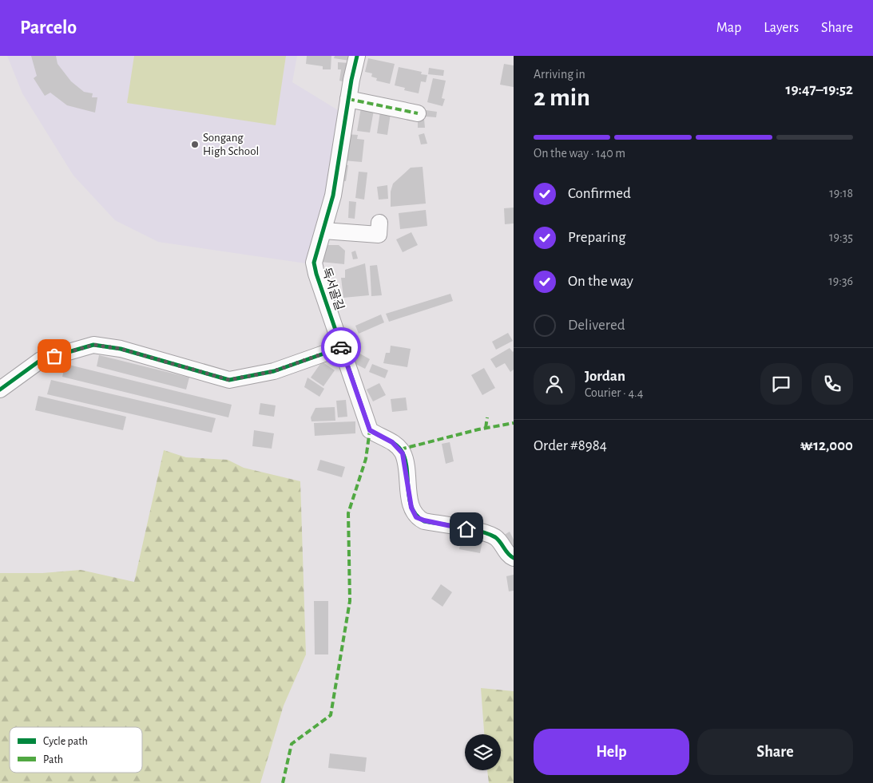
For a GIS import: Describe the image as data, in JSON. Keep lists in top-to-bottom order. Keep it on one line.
{"streets":{"street":["독서골길"]},"places":["Songang High School"],"legend":["Cycle path","Path"],"page":{"header":"Parcelo","nav":["Map","Layers","Share"],"heading":["2 min","Arriving in","19:47–19:52"],"panel":["Jordan","Courier · 4.4","Order #8984","₩12,000"],"bar":"On the way · 140 m","list":[["Confirmed","19:18"],["Preparing","19:35"],["On the way","19:36"],"Delivered"],"buttons":["Help","Share"]}}
